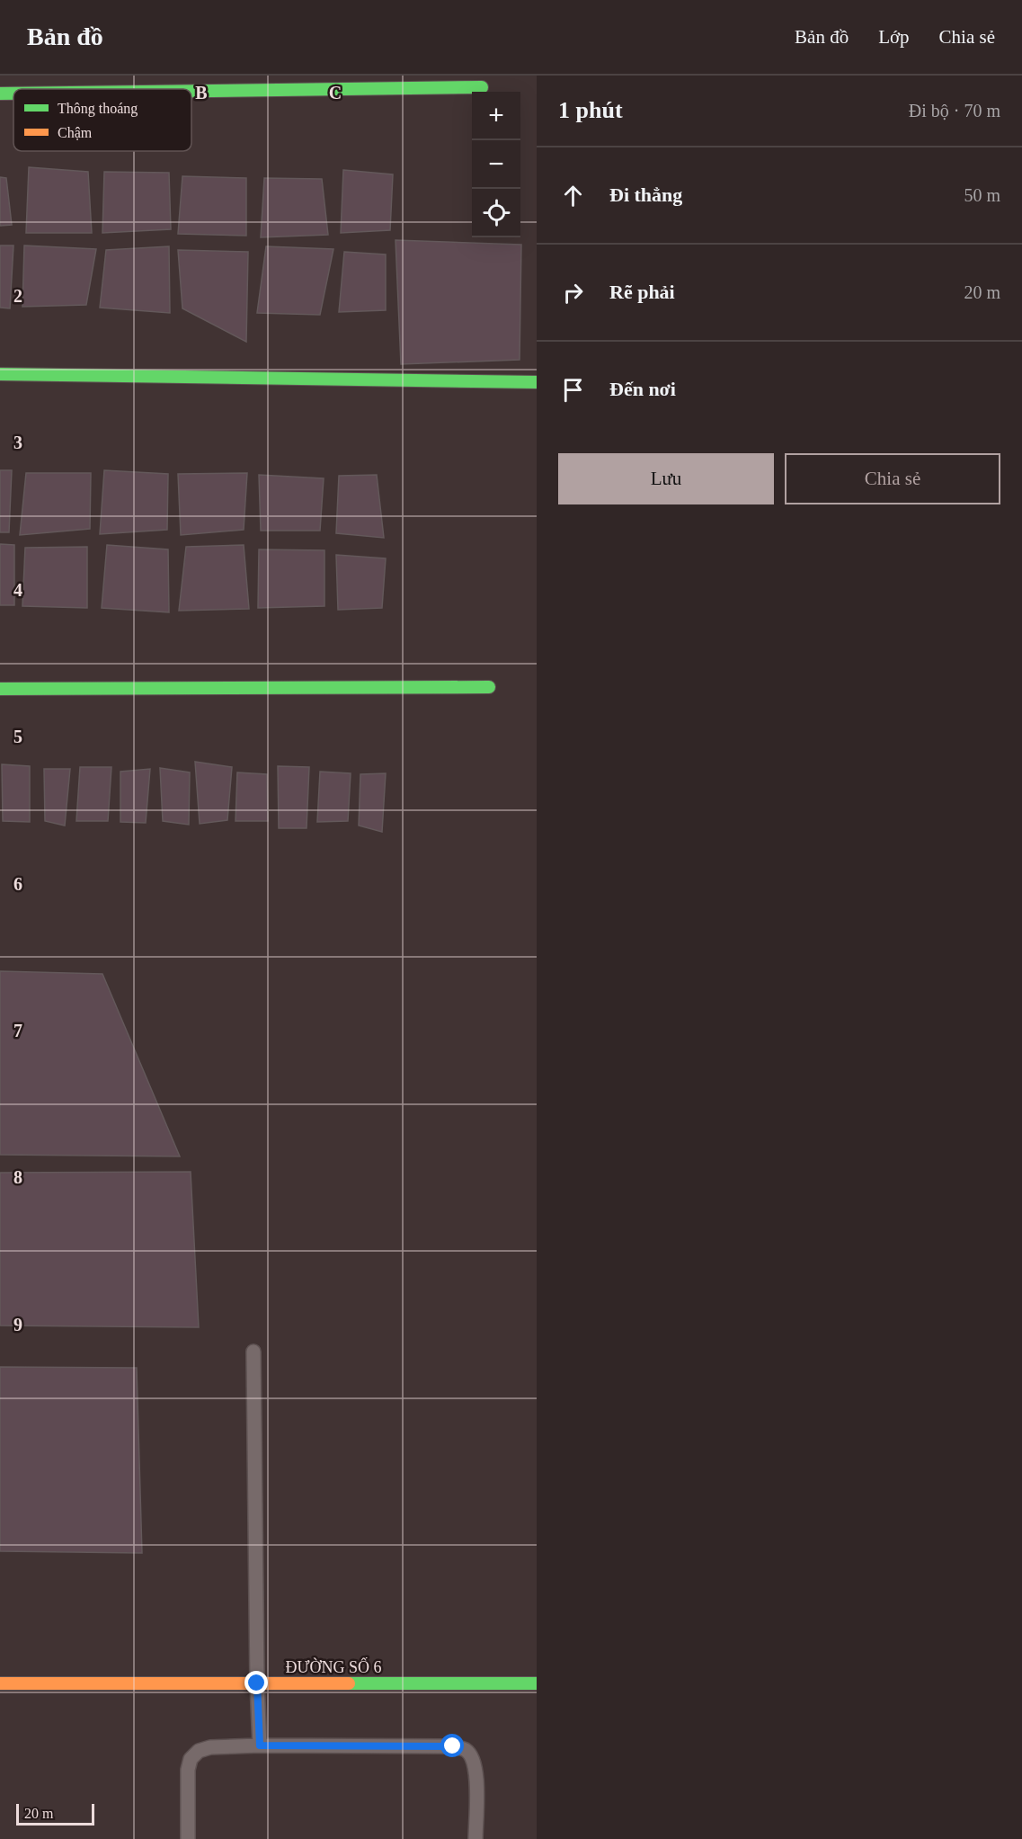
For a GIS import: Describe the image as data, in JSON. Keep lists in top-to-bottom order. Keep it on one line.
{"streets":{"street":["ĐƯỜNG SỐ 6"]},"legend":["Thông thoáng","Chậm"],"scale_bar":"20 m","page":{"header":"Bản đồ","nav":["Bản đồ","Lớp","Chia sẻ"],"heading":["1 phút","Đi bộ · 70 m"],"map_buttons":["+","−"],"list":[["Đi thẳng","50 m"],["Rẽ phải","20 m"],"Đến nơi"],"buttons":["Lưu","Chia sẻ"],"scale":"20 m"},"grid":{"columns":["B","C"],"rows":["2","3","4","5","6","7","8","9"]}}
